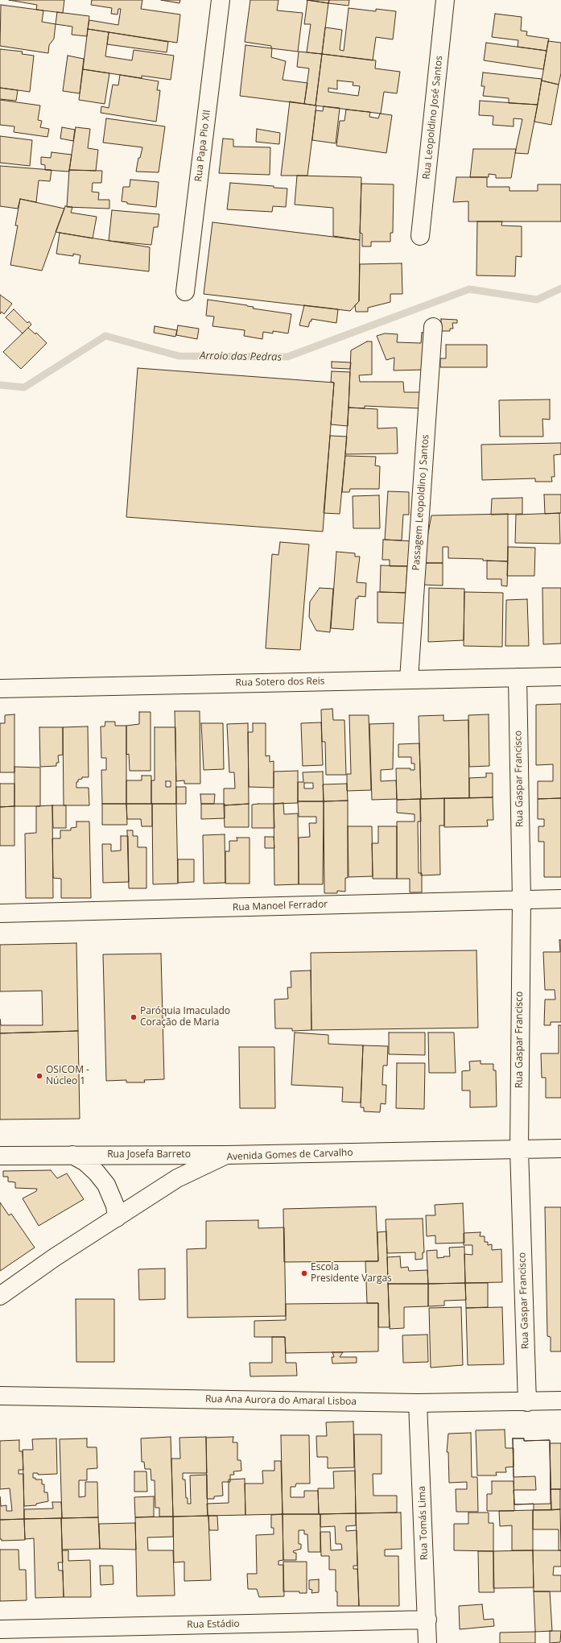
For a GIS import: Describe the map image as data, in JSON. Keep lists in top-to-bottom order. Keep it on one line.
{"streets":{"street":["Rua Leopoldino José Santos","Rua Papa Pio XII","Passagem Leopoldino J Santos","Rua Sotero dos Reis","Rua Gaspar Francisco","Rua Manoel Ferrador","Rua Josefa Barreto","Avenida Gomes de Carvalho","Rua Ana Aurora do Amaral Lisboa","Rua Tomás Lima","Rua Estádio"]},"crossings":[["Passagem Leopoldino J Santos","Rua Sotero dos Reis"],["Rua Sotero dos Reis","Rua Gaspar Francisco"],["Rua Gaspar Francisco","Rua Manoel Ferrador"],["Rua Gaspar Francisco","Avenida Gomes de Carvalho"],["Rua Gaspar Francisco","Rua Ana Aurora do Amaral Lisboa"],["Rua Josefa Barreto","Avenida Gomes de Carvalho"],["Rua Ana Aurora do Amaral Lisboa","Rua Tomás Lima"],["Rua Tomás Lima","Rua Estádio"]],"water":["Arroio das Pedras"],"places":["Paróquia Imaculado Coração de Maria","OSICOM - Núcleo 1","Escola Presidente Vargas"]}
